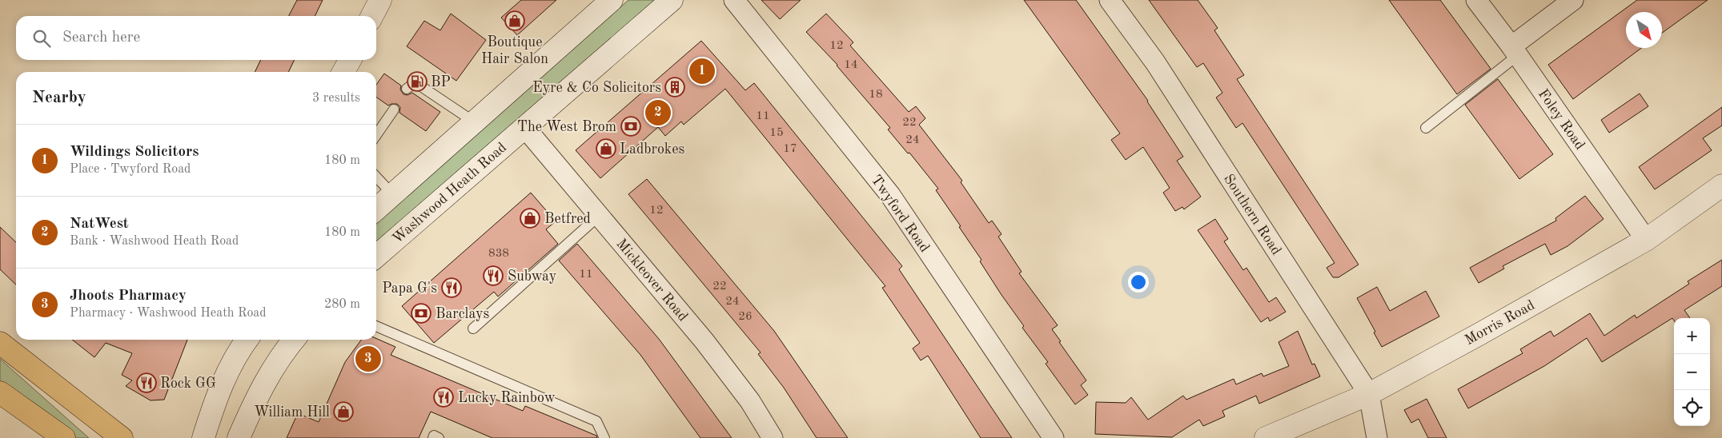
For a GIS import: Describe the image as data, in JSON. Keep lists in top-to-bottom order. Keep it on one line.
{"streets":{"main road":["Washwood Heath Road","Morris Road"],"street":["Foley Road","Twyford Road","Southern Road","Mickleover Road"]},"crossings":[["Foley Road","Morris Road"],["Washwood Heath Road","Mickleover Road"],["Southern Road","Morris Road"]],"places":{"shop":["Boutique Hair Salon","Ladbrokes","Betfred","William Hill"],"fuel station":["BP"],"building":["Eyre & Co Solicitors"],"bank":["The West Brom","Barclays"],"restaurant":["Subway","Papa G's","Rock GG","Lucky Rainbow"]},"house_numbers":["12","14","18","11","22","15","24","17","12","838","11","22","24","26"],"north":"bottom right","page":{"search":"Search here","pins":["1","2","3"],"heading":["Nearby","3 results"],"list":[{"mark":"1","name":"Wildings Solicitors","note":"Place · Twyford Road","value":"180 m"},{"mark":"2","name":"NatWest","note":"Bank · Washwood Heath Road","value":"180 m"},{"mark":"3","name":"Jhoots Pharmacy","note":"Pharmacy · Washwood Heath Road","value":"280 m"}],"map_buttons":["+","−"]}}
